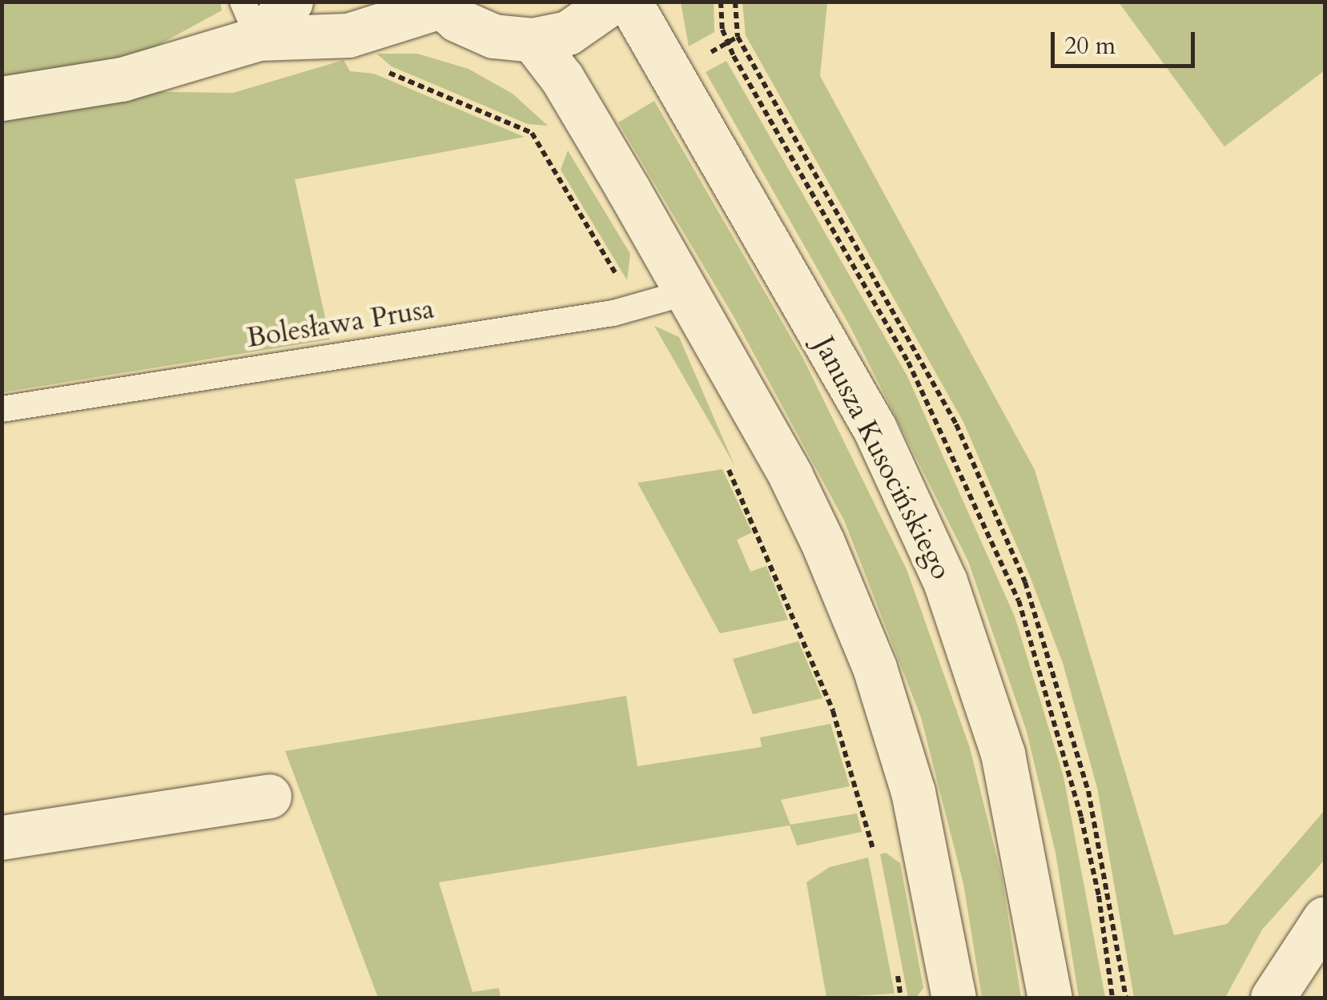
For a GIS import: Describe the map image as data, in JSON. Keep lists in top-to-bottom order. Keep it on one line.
{"streets":{"street":["Janusza Kusocińskiego"],"lane":["Bolesława Prusa"]},"scale_bar":"20 m"}
